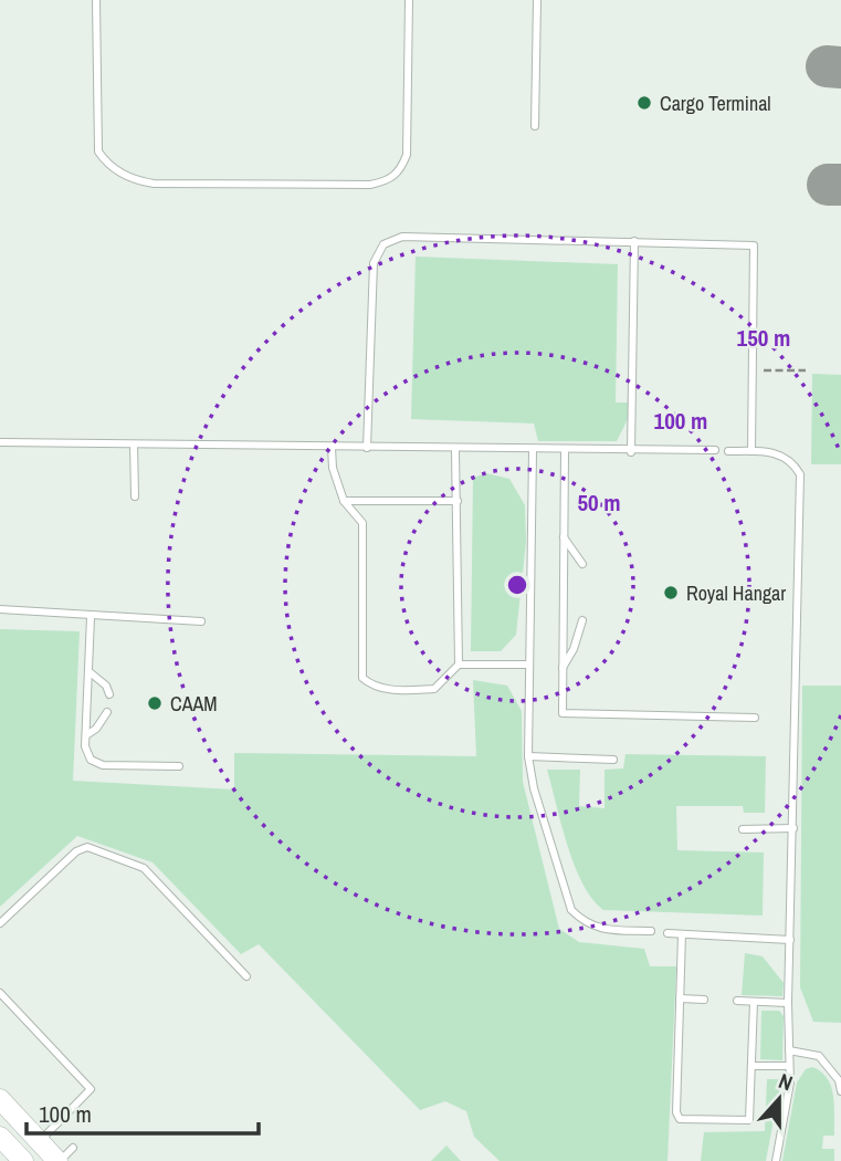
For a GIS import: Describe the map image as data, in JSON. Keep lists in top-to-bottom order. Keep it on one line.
{"places":["Cargo Terminal","Royal Hangar","CAAM"],"scale_bar":"100 m","north":"top","rings":["150 m","100 m","50 m"]}
